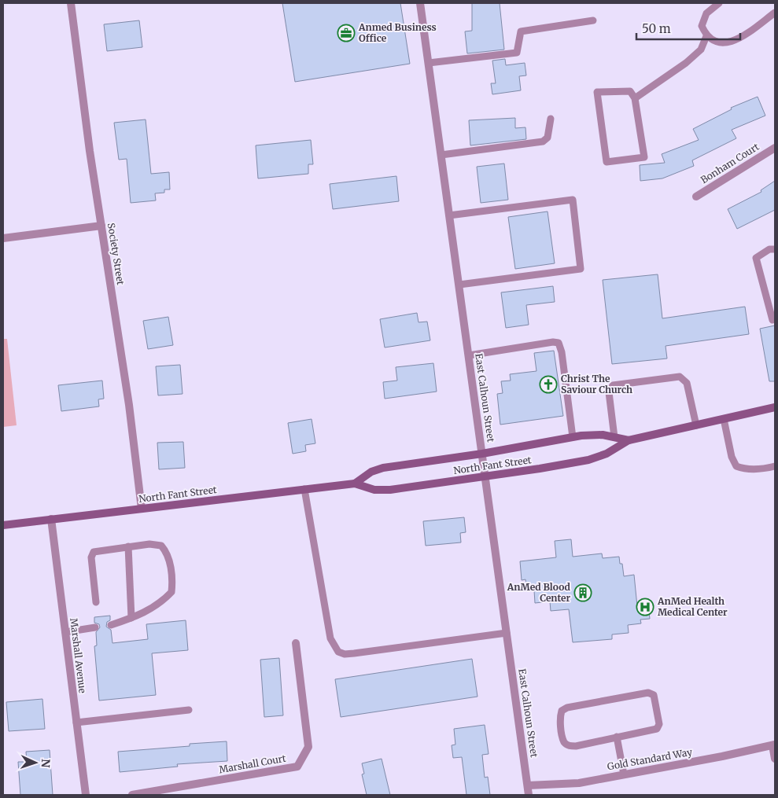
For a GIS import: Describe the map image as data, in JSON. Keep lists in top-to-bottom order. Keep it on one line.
{"streets":{"main road":["North Fant Street"],"street":["Bonham Court","Society Street","East Calhoun Street","Marshall Avenue","Gold Standard Way","Marshall Court"]},"crossings":[["Society Street","North Fant Street"],["East Calhoun Street","North Fant Street"],["East Calhoun Street","Gold Standard Way"],["North Fant Street","Marshall Avenue"]],"places":{"office":["Anmed Business Office"],"church":["Christ The Saviour Church"],"building":["AnMed Blood Center"],"hospital":["AnMed Health Medical Center"]},"scale_bar":"50 m","north":"right"}
